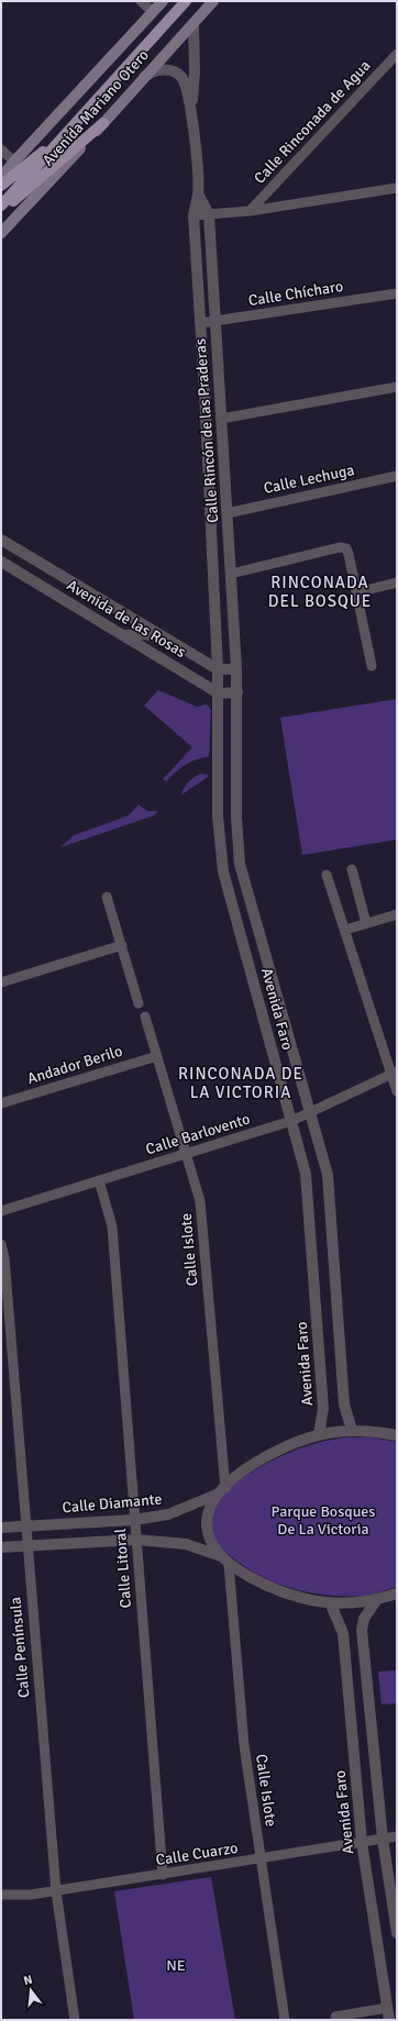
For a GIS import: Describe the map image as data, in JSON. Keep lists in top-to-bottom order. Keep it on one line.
{"streets":{"main road":["Avenida Mariano Otero"],"street":["Calle Rinconada de Agua","Calle Chícharo","Calle Rincón de las Praderas","Calle Lechuga","Avenida de las Rosas","Avenida Faro","Andador Berilo","Calle Barlovento","Calle Islote","Calle Diamante","Calle Litoral","Calle Península","Calle Cuarzo"]},"crossings":[["Avenida Mariano Otero","Calle Rincón de las Praderas"],["Calle Chícharo","Calle Rincón de las Praderas"],["Calle Rincón de las Praderas","Calle Lechuga"],["Calle Rincón de las Praderas","Avenida de las Rosas"],["Calle Rincón de las Praderas","Avenida Faro"],["Avenida de las Rosas","Avenida Faro"],["Avenida Faro","Calle Barlovento"],["Avenida Faro","Calle Cuarzo"],["Andador Berilo","Calle Islote"],["Calle Barlovento","Calle Islote"],["Calle Barlovento","Calle Litoral"],["Calle Islote","Calle Diamante"],["Calle Islote","Calle Cuarzo"],["Calle Diamante","Calle Litoral"],["Calle Diamante","Calle Península"],["Calle Litoral","Calle Cuarzo"],["Calle Península","Calle Cuarzo"]],"districts":["RINCONADA DEL BOSQUE","RINCONADA DE LA VICTORIA"],"parks":["Parque Bosques De La Victoria","NE"],"north":"top"}
